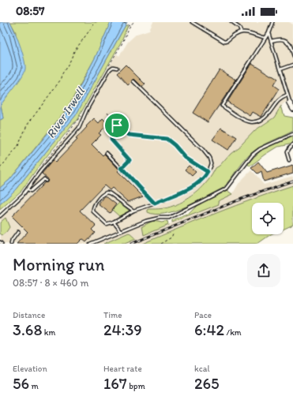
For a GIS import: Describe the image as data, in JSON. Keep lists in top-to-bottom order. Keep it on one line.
{"water":["River Irwell"],"page":{"status":"08:57","heading":["Morning run","08:57 · 8 × 460 m"],"stats":[["Distance","3.68 km"],["Time","24:39"],["Pace","6:42 /km"],["Elevation","56 m"],["Heart rate","167 bpm"],["kcal","265"]]}}
